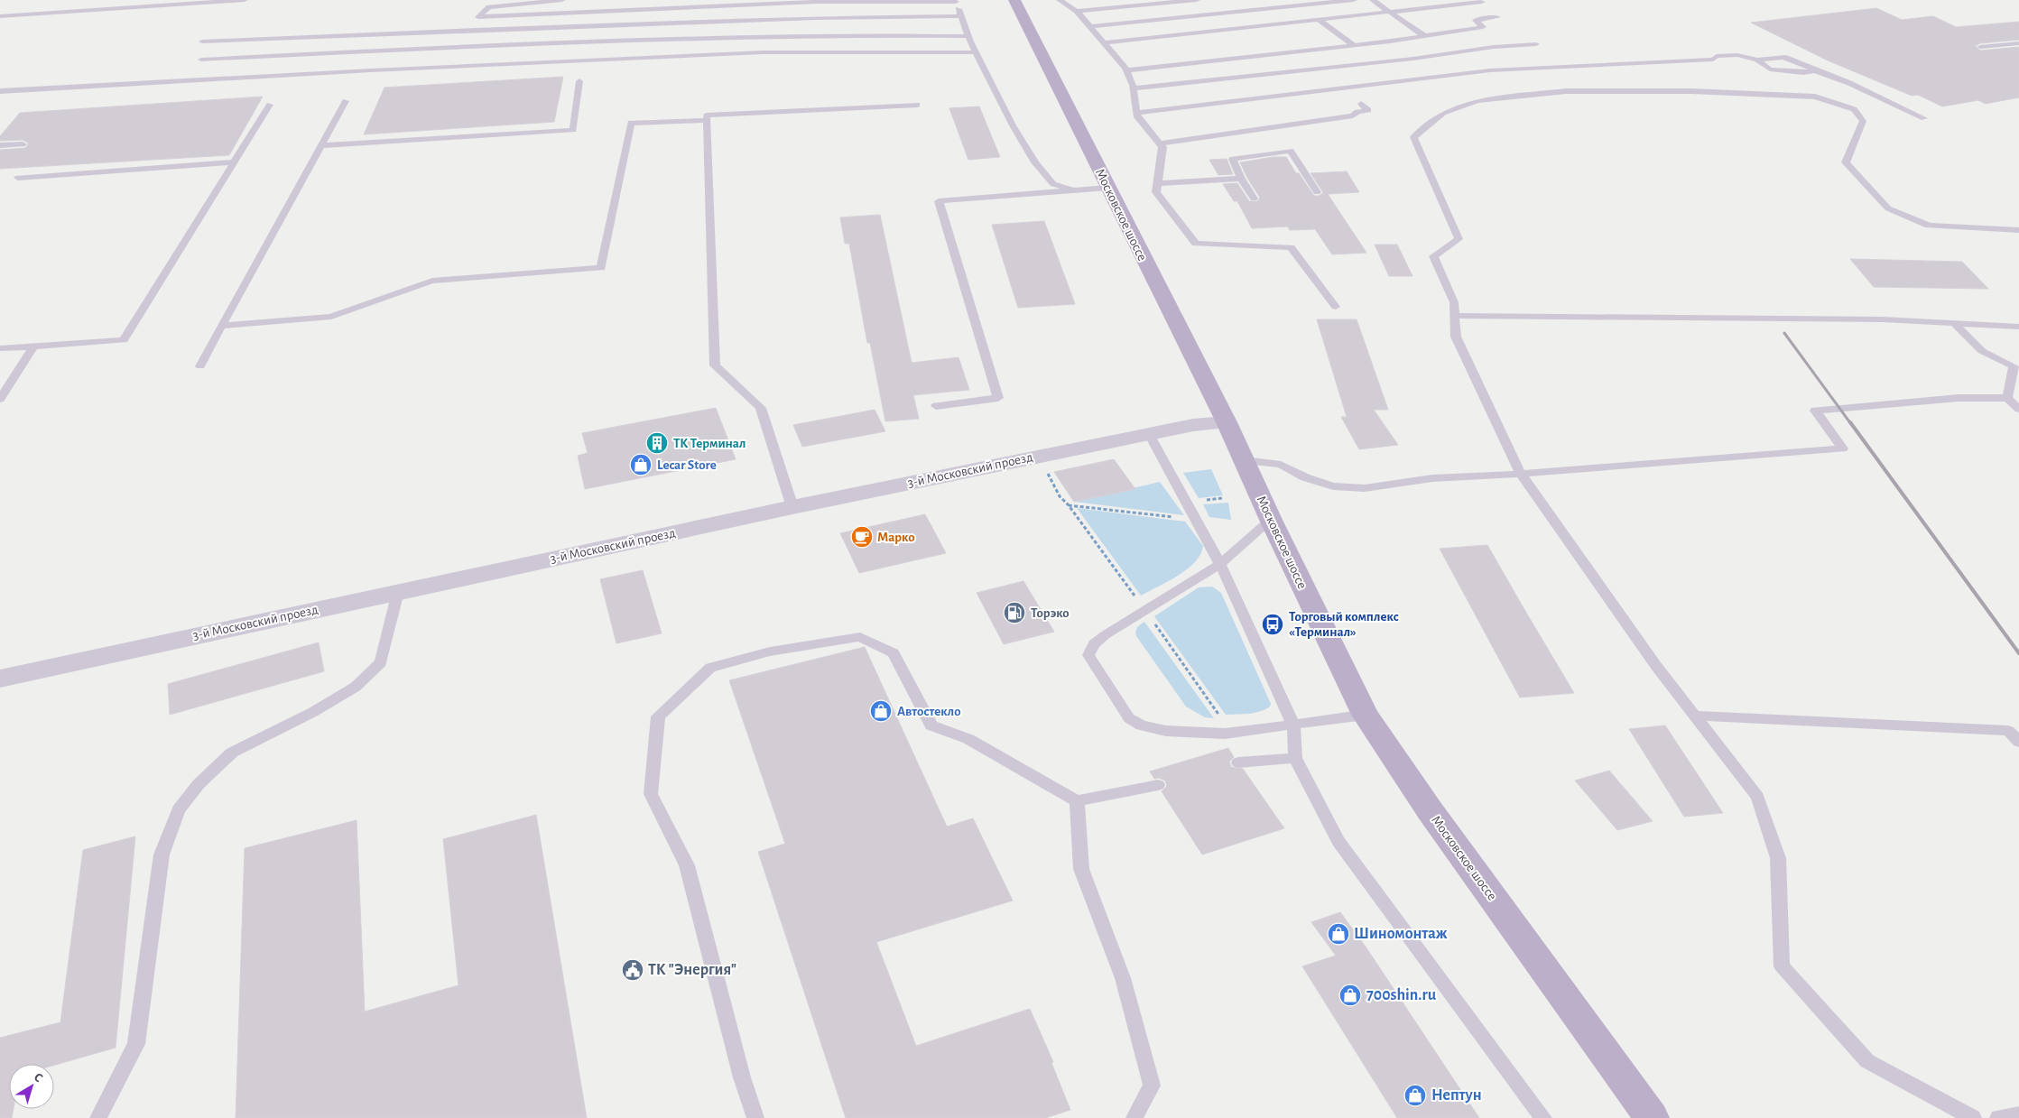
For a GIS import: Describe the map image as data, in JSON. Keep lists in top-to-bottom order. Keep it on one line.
{"streets":{"main road":["Московское шоссе"],"street":["3-й Московский проезд"]},"crossings":[["Московское шоссе","3-й Московский проезд"]],"places":{"building":["ТК Терминал"],"shop":["Lecar Store","Автостекло","Шиномонтаж","700shin.ru","Нептун"],"cafe":["Марко"],"fuel station":["Торэко"],"bus stop":["Торговый комплекс «Терминал»"],"public building":["ТК \"Энергия\""]},"north":"top right"}
